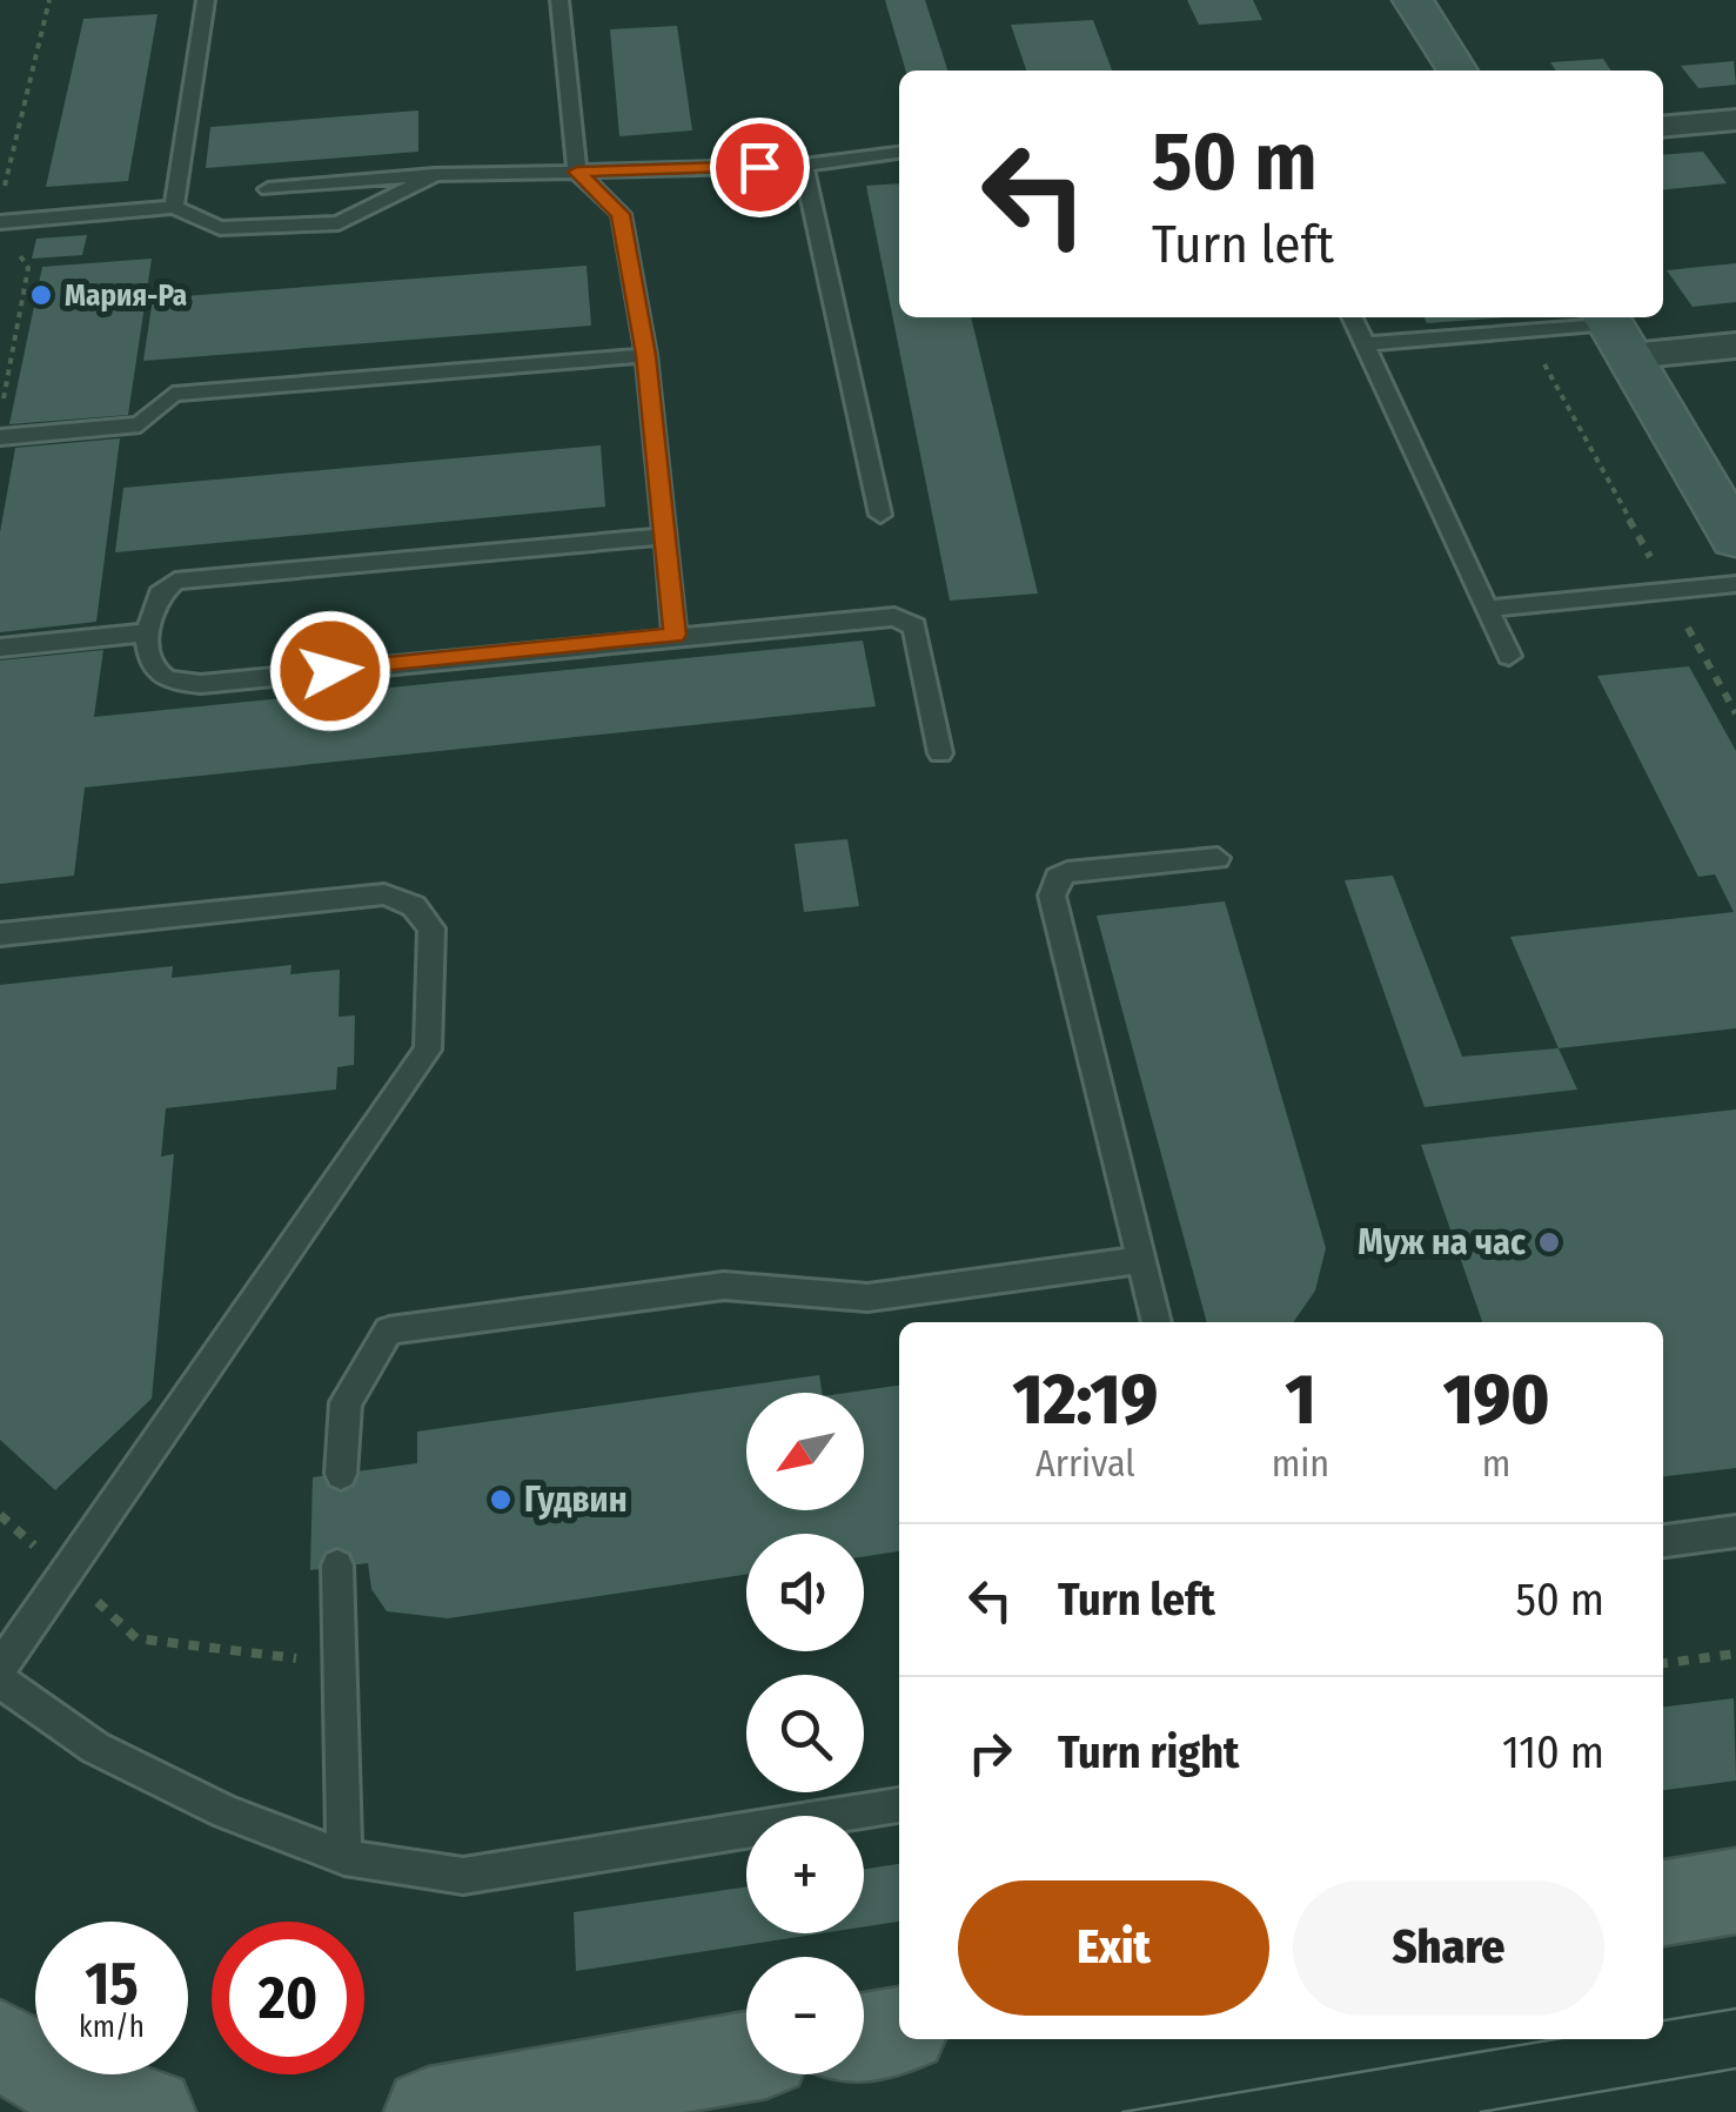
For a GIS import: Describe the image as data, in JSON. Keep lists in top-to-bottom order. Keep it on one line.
{"places":["Мария-Ра","Муж на час","Гудвин"],"north":"bottom left","page":{"turn":["50 m","Turn left"],"eta":["12:19","Arrival","1","min","190","m"],"map_buttons":["+","−"],"list":[{"name":"Turn left","value":"50 m"},{"name":"Turn right","value":"110 m"}],"buttons":["Exit","Share"],"speed":"15 km/h","limit":"20"}}
